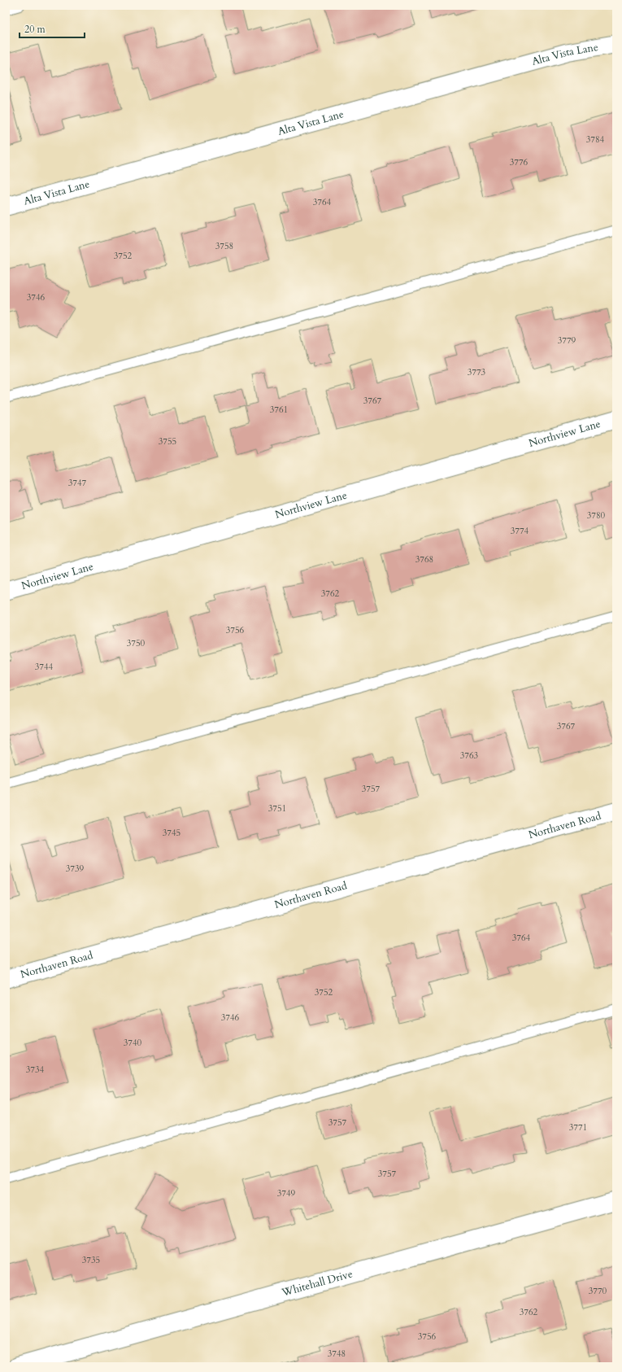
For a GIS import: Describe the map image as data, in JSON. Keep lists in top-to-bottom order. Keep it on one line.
{"streets":{"street":["Alta Vista Lane","Northview Lane","Northaven Road","Whitehall Drive"]},"house_numbers":["3784","3776","3764","3758","3752","3746","3779","3773","3767","3761","3755","3747","3780","3774","3768","3762","3756","3750","3744","3767","3763","3757","3751","3745","3739","3764","3752","3746","3740","3734","3757","3771","3757","3749","3735","3770","3762","3756","3748"],"scale_bar":"20 m"}
